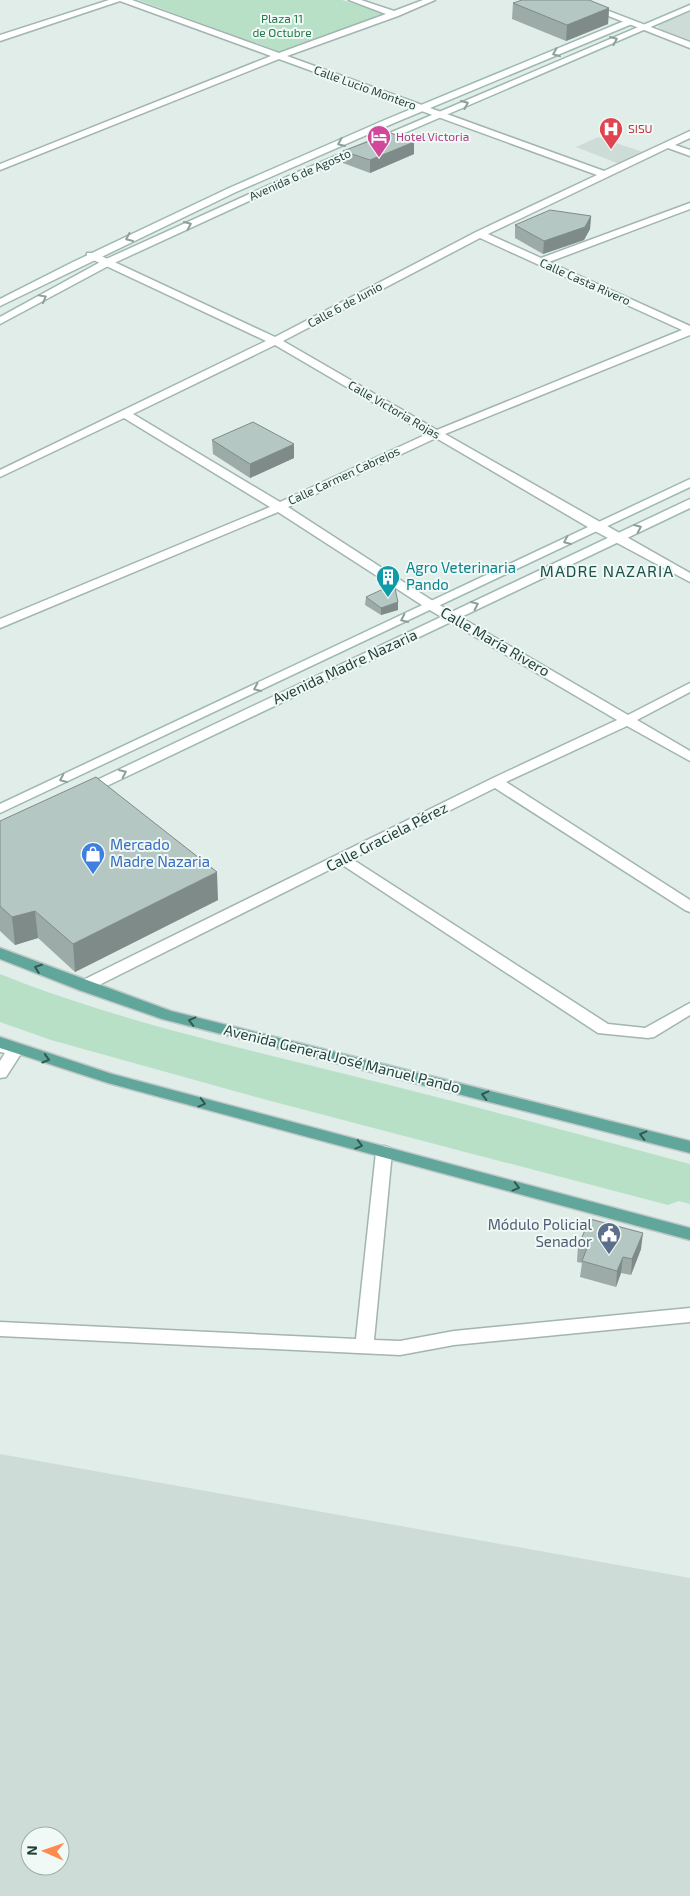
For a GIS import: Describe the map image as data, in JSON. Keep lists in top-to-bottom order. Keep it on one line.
{"streets":{"main road":["Avenida General José Manuel Pando"],"street":["Calle Lucio Montero","Avenida 6 de Agosto","Calle Casta Rivero","Calle 6 de Junio","Calle Victoria Rojas","Calle Carmen Cabrejos","Calle María Rivero","Avenida Madre Nazaria","Calle Graciela Pérez"]},"crossings":[["Calle Lucio Montero","Avenida 6 de Agosto"],["Calle Lucio Montero","Calle 6 de Junio"],["Avenida 6 de Agosto","Calle Victoria Rojas"],["Calle Casta Rivero","Calle 6 de Junio"],["Calle Casta Rivero","Calle Carmen Cabrejos"],["Calle 6 de Junio","Calle Victoria Rojas"],["Calle 6 de Junio","Calle María Rivero"],["Calle Victoria Rojas","Calle Carmen Cabrejos"],["Calle Victoria Rojas","Avenida Madre Nazaria"],["Calle Carmen Cabrejos","Calle María Rivero"],["Calle María Rivero","Avenida Madre Nazaria"],["Calle María Rivero","Calle Graciela Pérez"],["Calle Graciela Pérez","Avenida General José Manuel Pando"]],"districts":["MADRE NAZARIA"],"parks":["Plaza 11 de Octubre"],"places":{"hospital":["SISU"],"hotel":["Hotel Victoria"],"building":["Agro Veterinaria Pando"],"shop":["Mercado Madre Nazaria"],"public building":["Módulo Policial Senador"]},"north":"left"}
